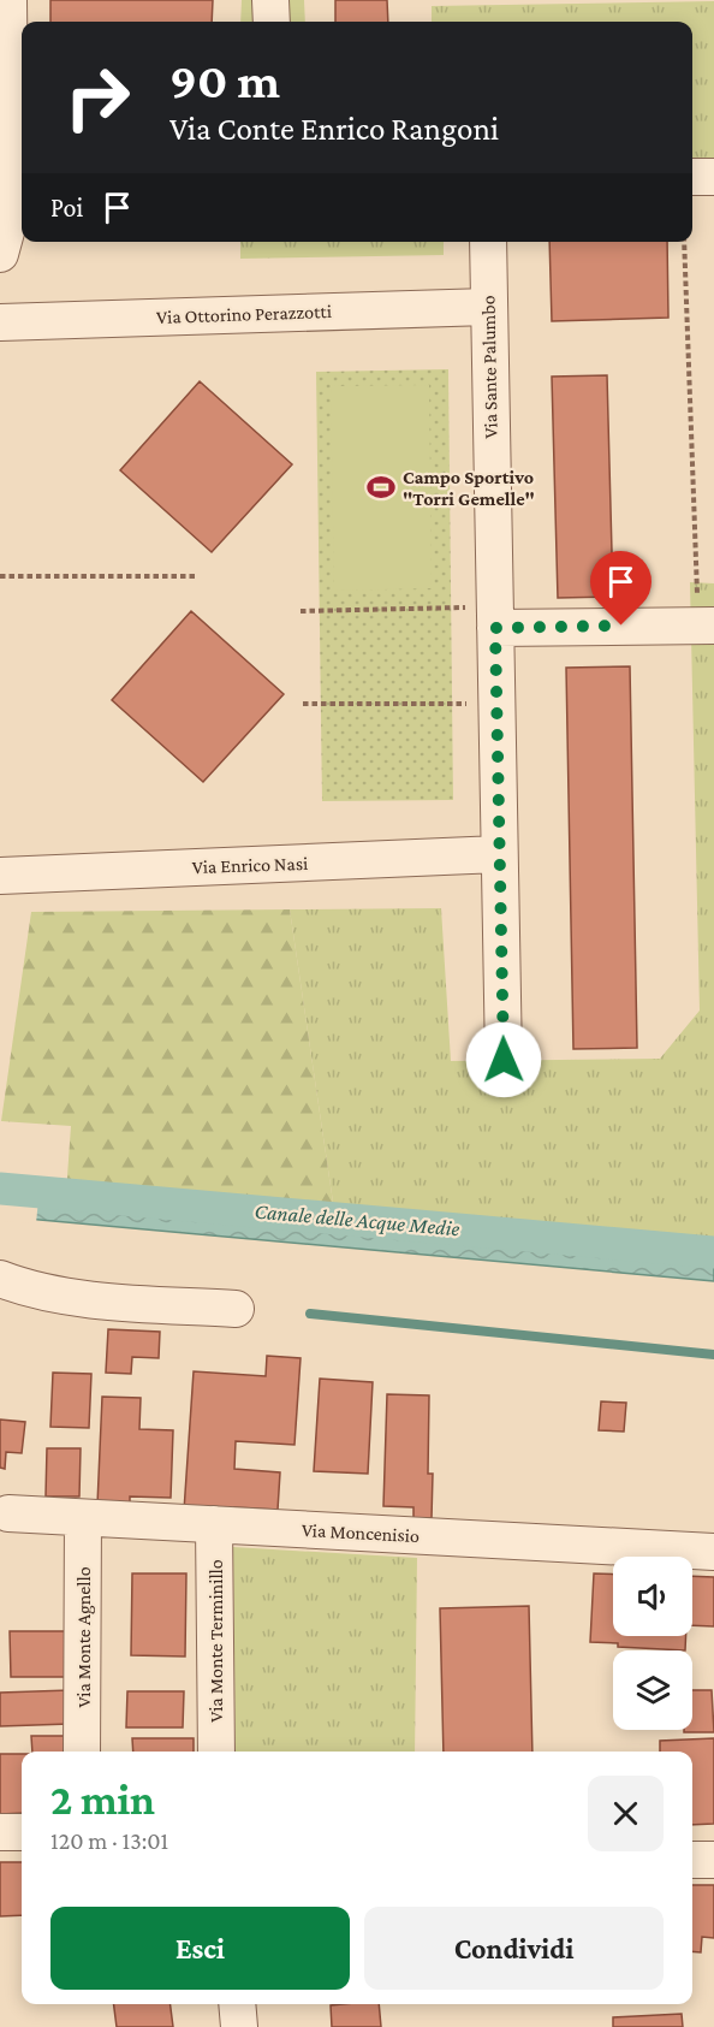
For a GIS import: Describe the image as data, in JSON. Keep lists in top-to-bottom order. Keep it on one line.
{"streets":{"street":["Via Ottorino Perazzotti","Via Sante Palumbo","Via Enrico Nasi","Via Moncenisio","Via Monte Agnello","Via Monte Terminillo"]},"crossings":[["Via Ottorino Perazzotti","Via Sante Palumbo"],["Via Sante Palumbo","Via Enrico Nasi"],["Via Moncenisio","Via Monte Agnello"],["Via Moncenisio","Via Monte Terminillo"]],"water":["Canale delle Acque Medie"],"places":{"sports":["Campo Sportivo \"Torri Gemelle\""]},"page":{"turn":["90 m","Via Conte Enrico Rangoni"],"then":"Poi","heading":["2 min","120 m · 13:01"],"buttons":["Esci","Condividi"]}}
